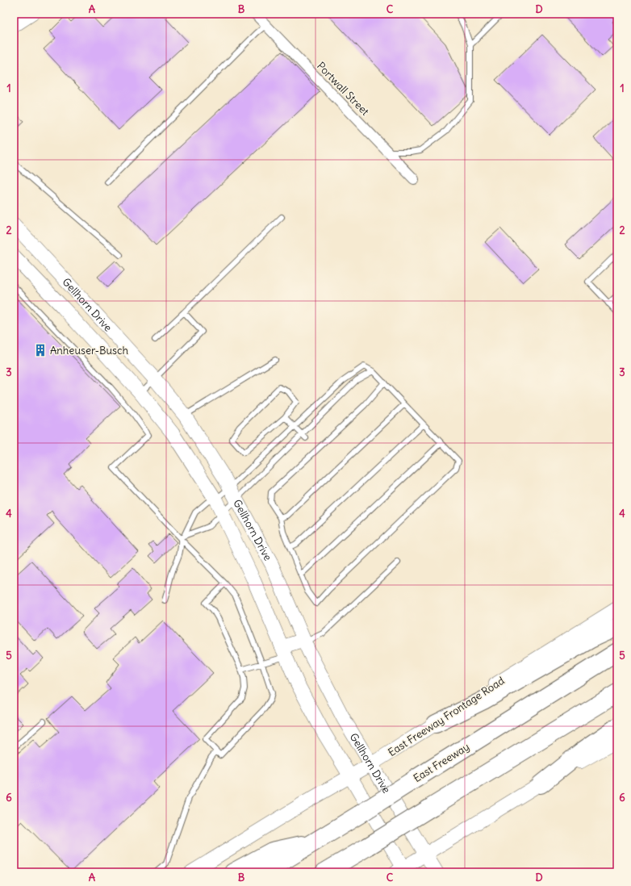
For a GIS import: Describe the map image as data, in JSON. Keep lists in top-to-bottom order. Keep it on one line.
{"streets":{"highway":["East Freeway"],"main road":["Gellhorn Drive","East Freeway Frontage Road"],"street":["Portwall Street"]},"crossings":[["Gellhorn Drive","East Freeway Frontage Road"]],"places":{"building":["Anheuser-Busch"]},"grid":{"columns":["A","B","C","D"],"rows":["1","2","3","4","5","6"]}}
